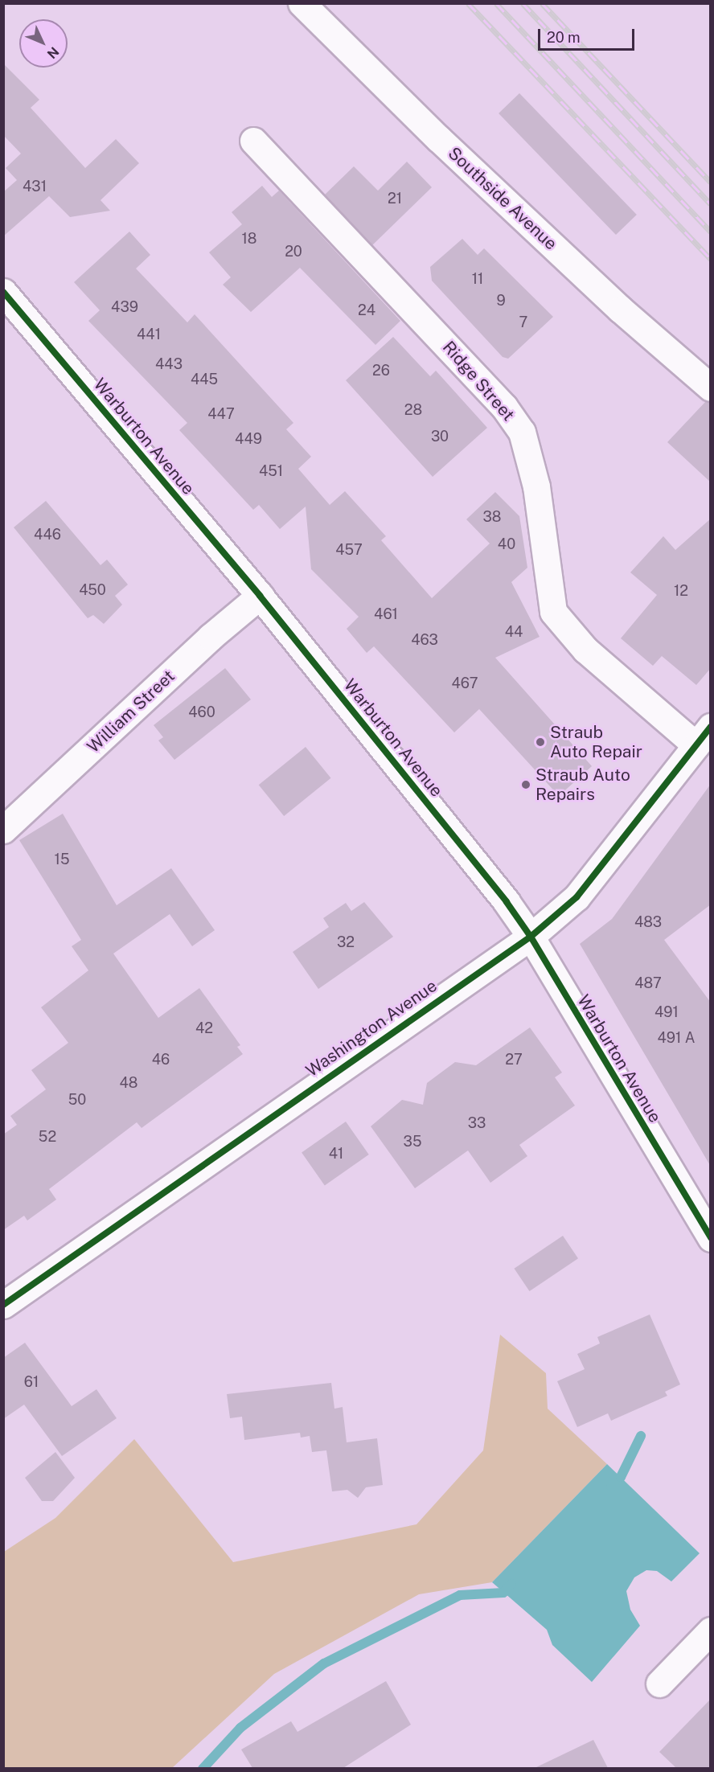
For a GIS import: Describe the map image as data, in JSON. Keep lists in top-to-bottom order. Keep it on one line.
{"streets":{"street":["Southside Avenue","Ridge Street","Warburton Avenue","William Street","Washington Avenue"]},"crossings":[["Ridge Street","Washington Avenue"],["Warburton Avenue","William Street"],["Warburton Avenue","Washington Avenue"]],"places":["Straub Auto Repair","Straub Auto Repairs"],"house_numbers":["431","21","18","20","11","9","439","24","7","441","443","26","445","28","447","30","449","451","38","446","40","457","450","12","461","44","463","467","460","15","483","32","487","491","42","491 A","46","27","48","50","33","52","35","41","61"],"scale_bar":"20 m","north":"bottom right"}
